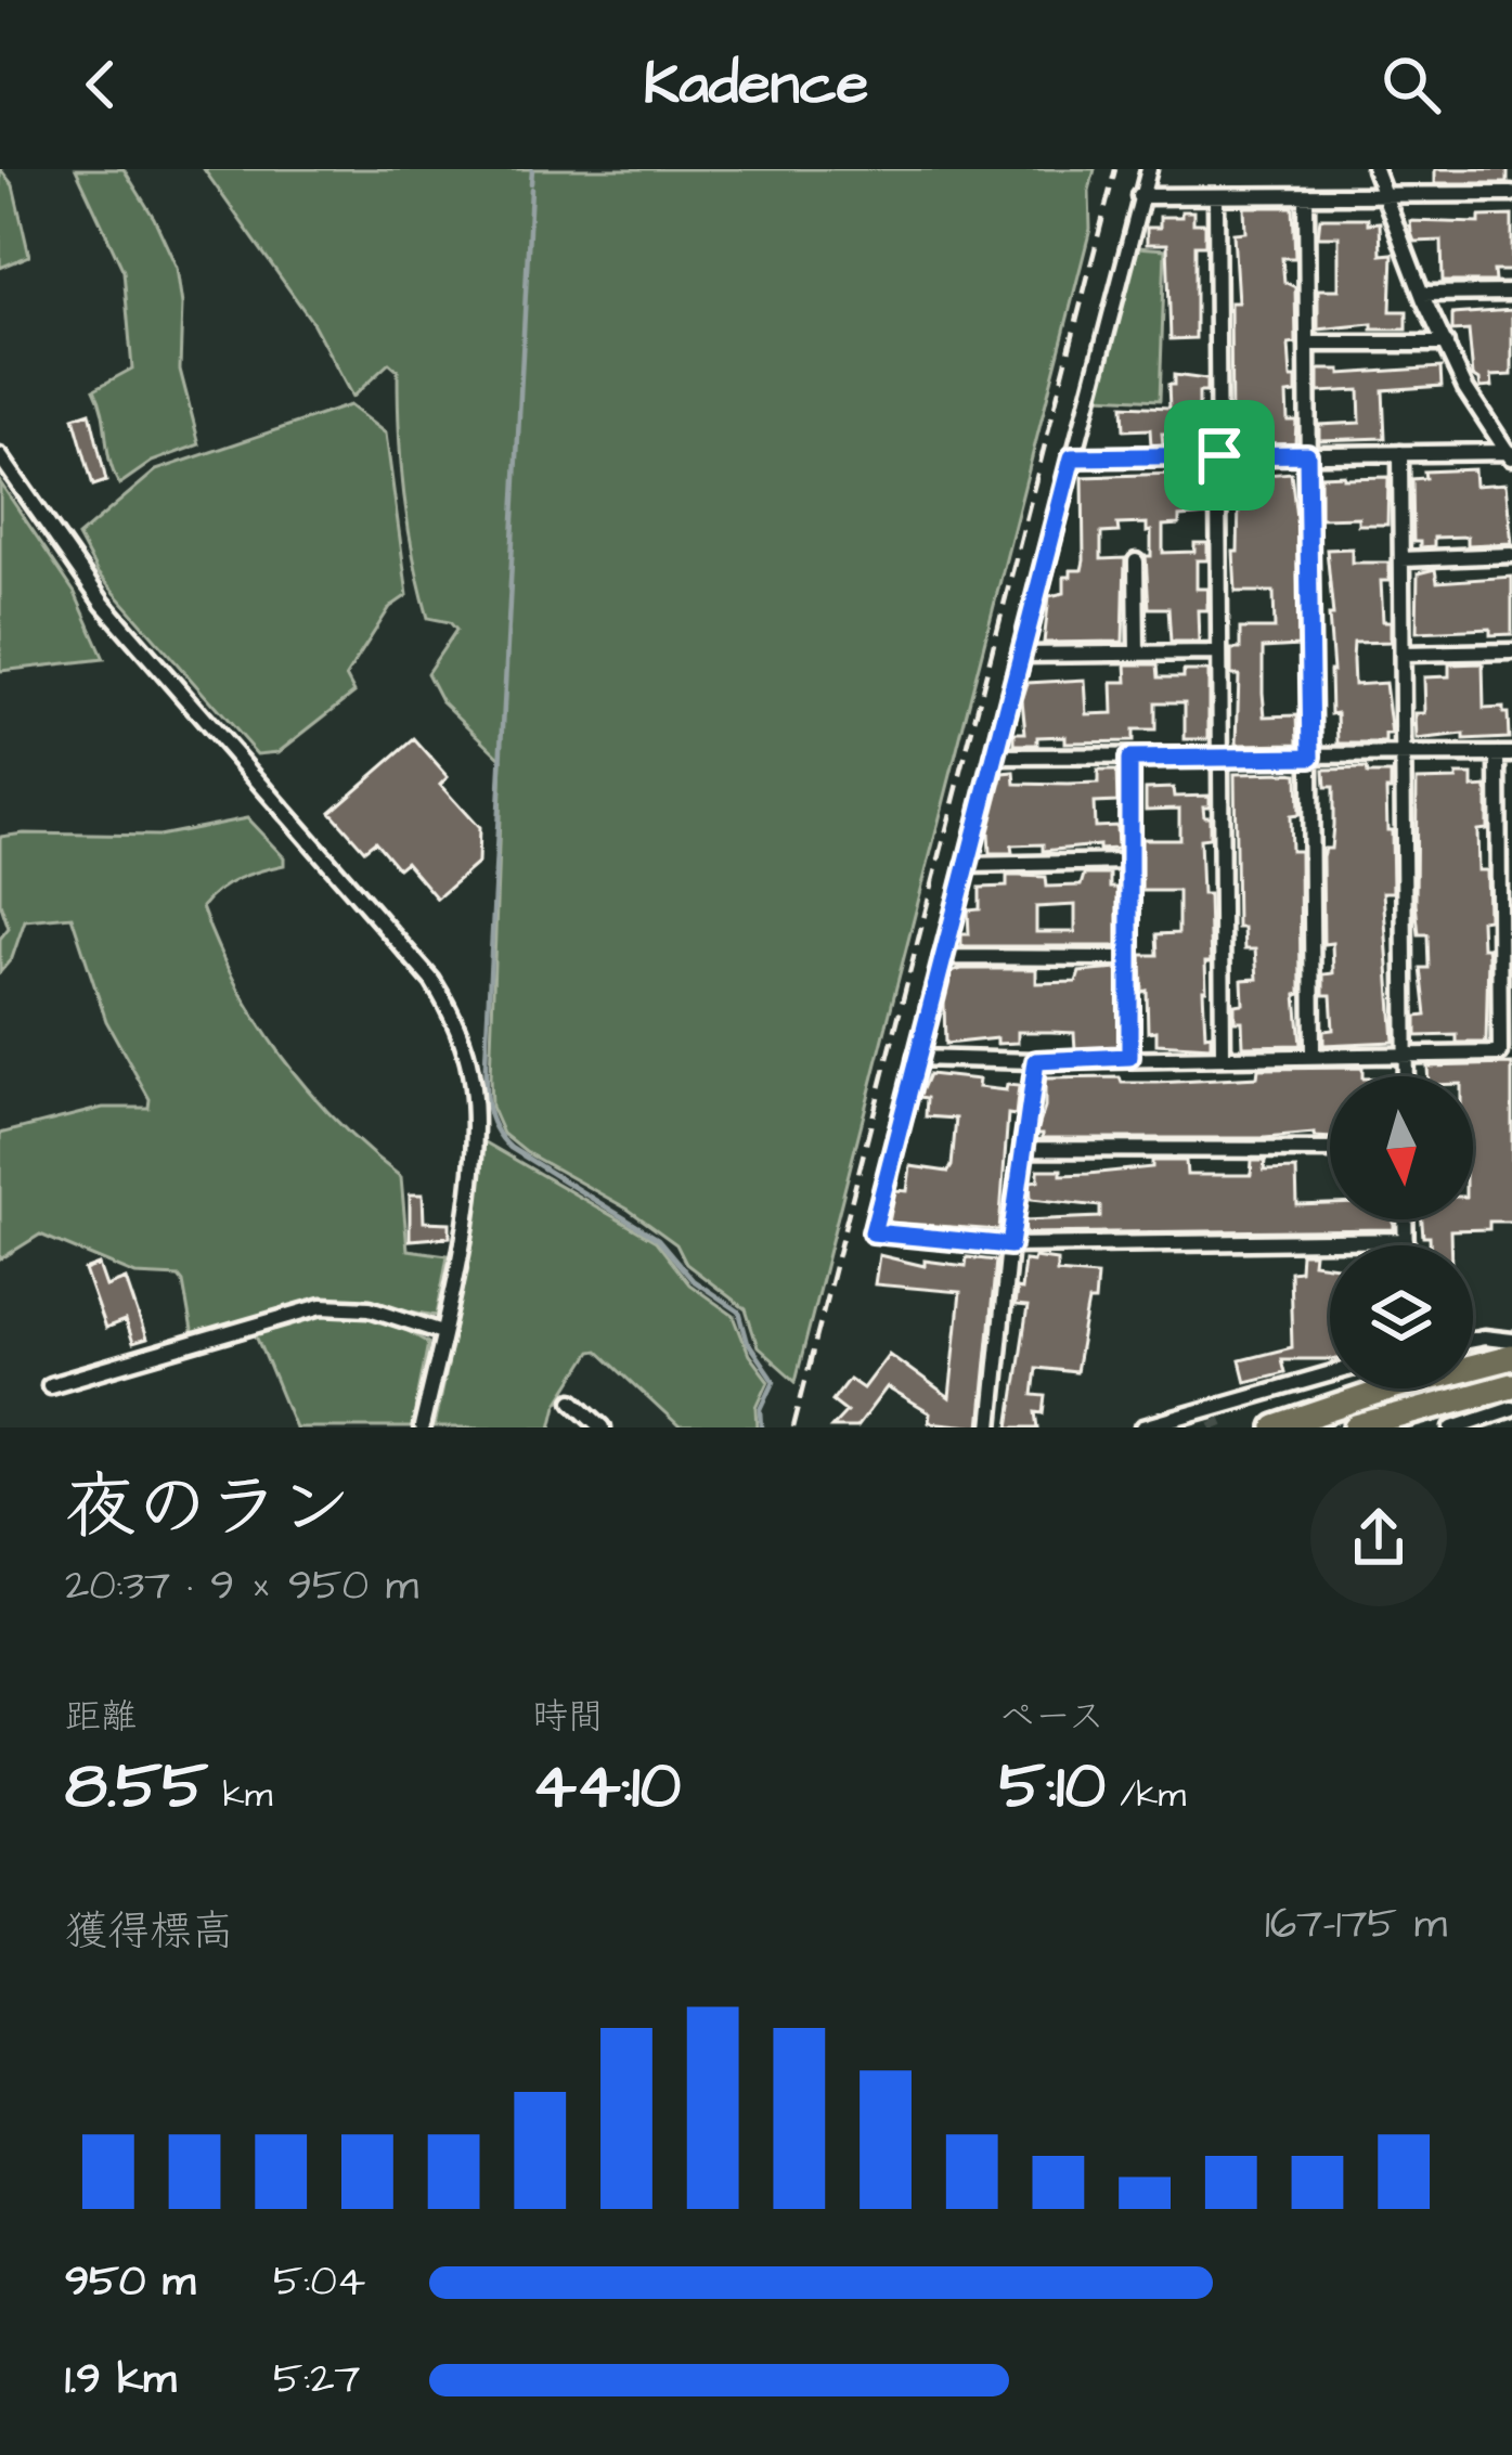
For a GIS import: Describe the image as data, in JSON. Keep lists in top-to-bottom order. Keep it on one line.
{"north":"bottom","page":{"header":"Kadence","heading":["夜のラン","20:37 · 9 × 950 m"],"stats":[["距離","8.55 km"],["時間","44:10"],["ペース","5:10 /km"]],"chart":["獲得標高","167–175 m"],"list":[{"name":"950 m","note":"5:04"},{"name":"1.9 km","note":"5:27"}]}}
